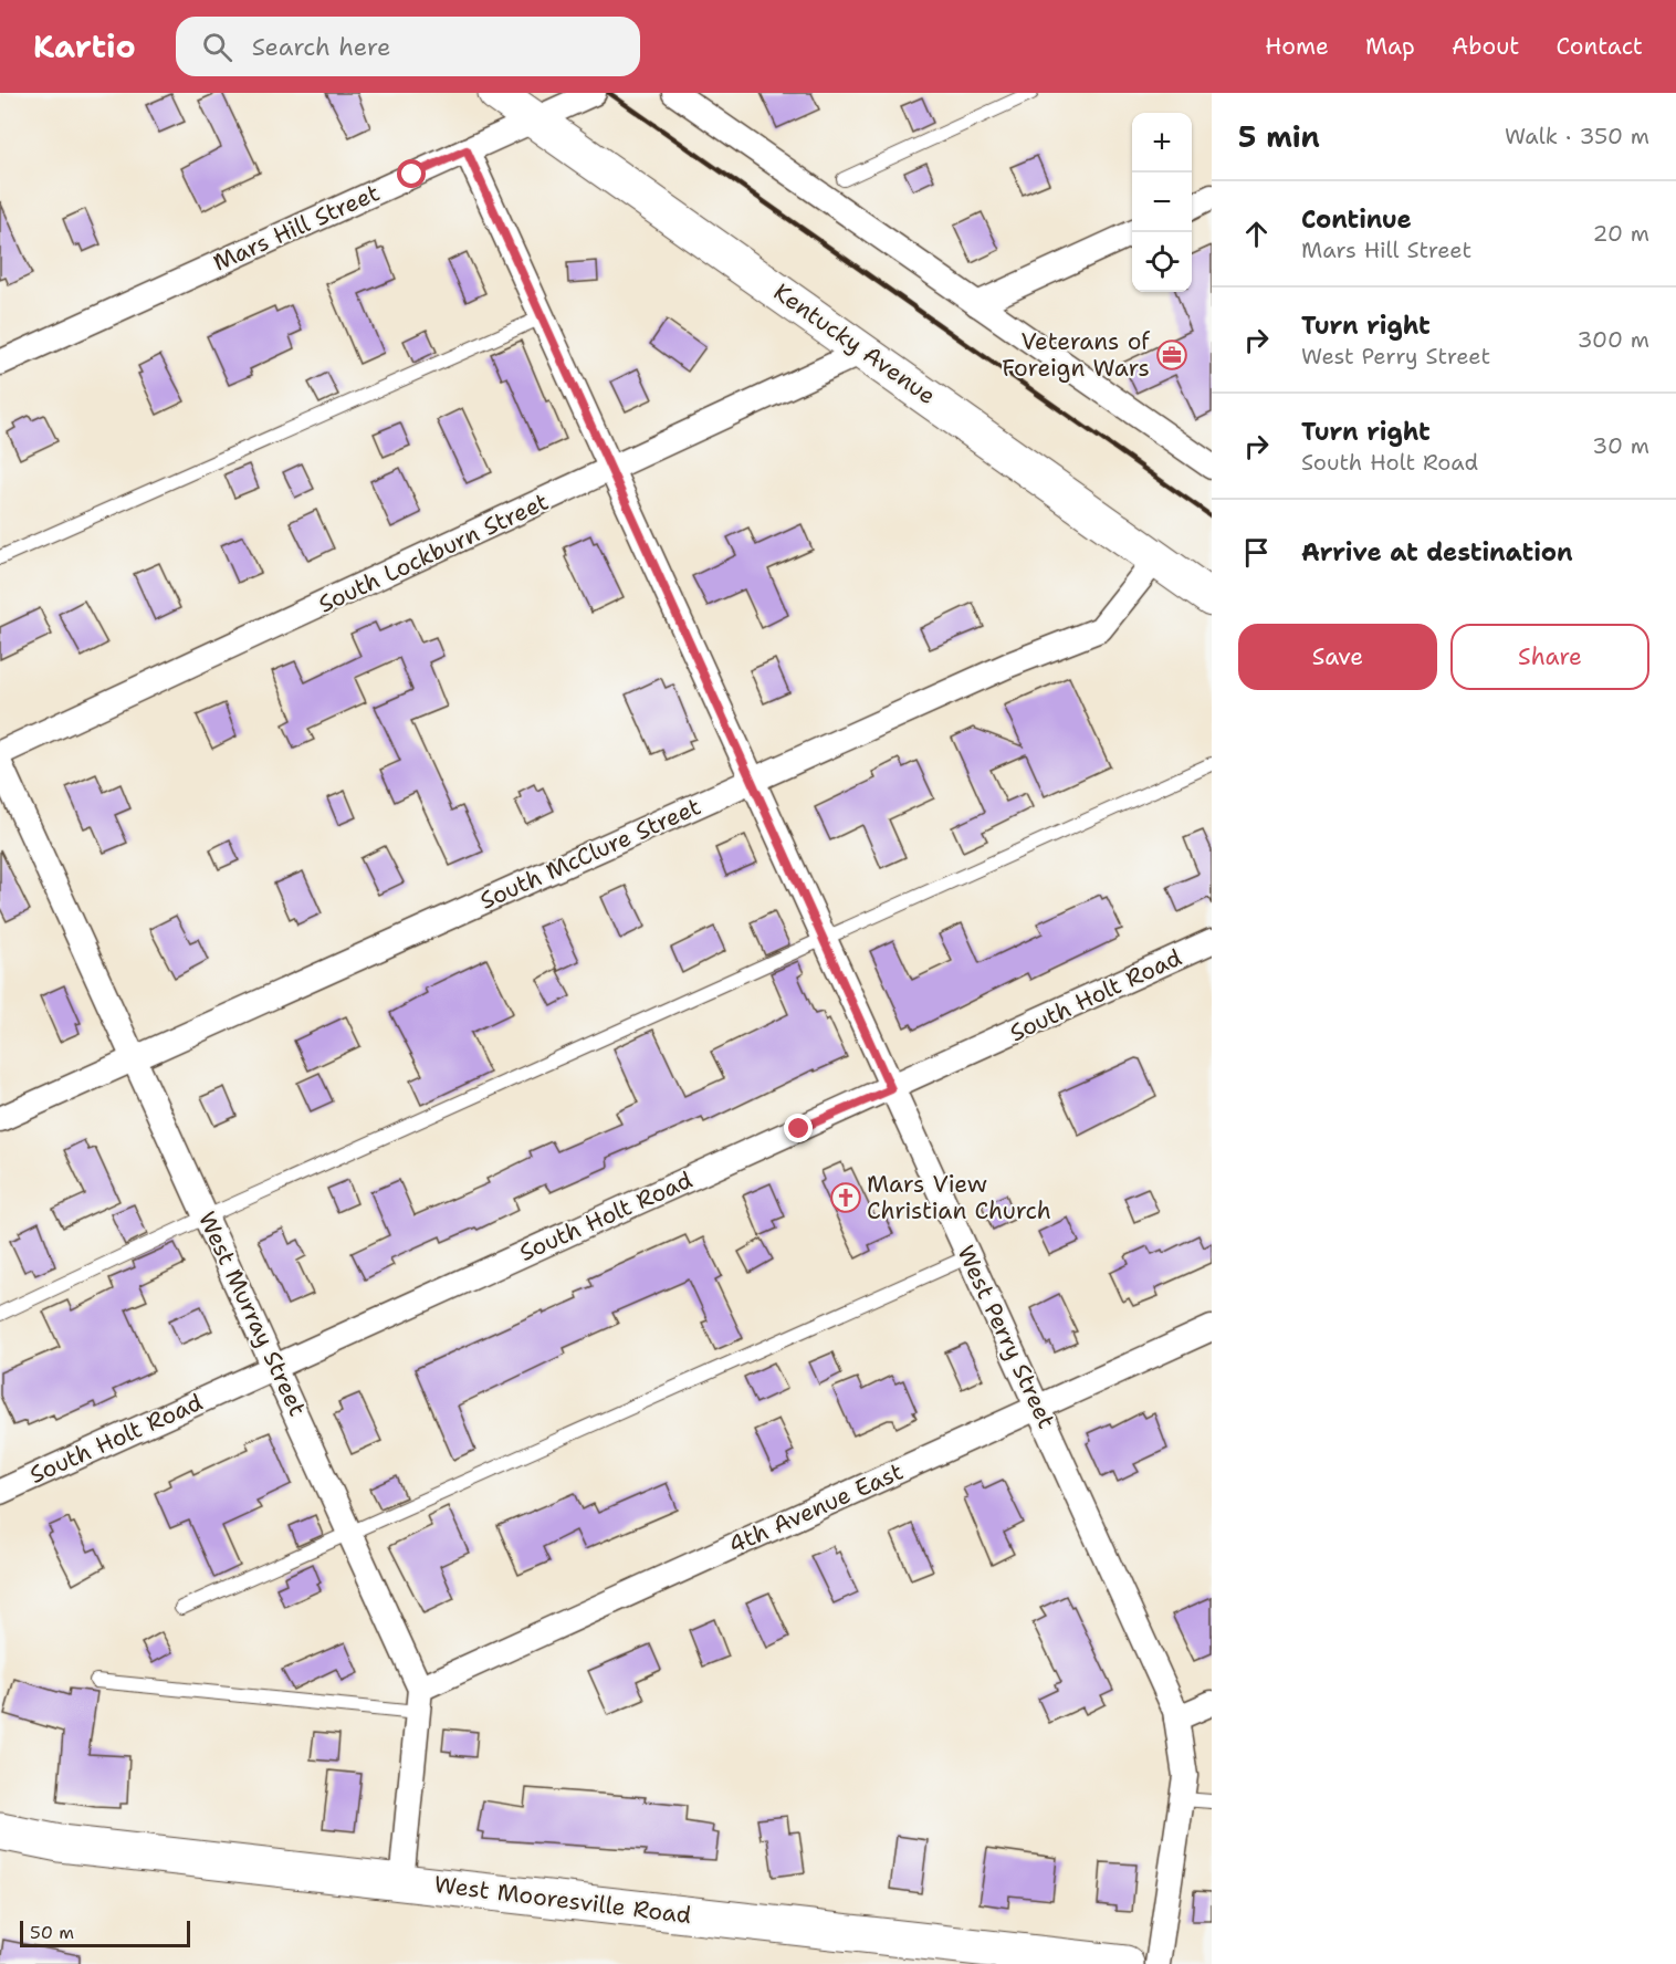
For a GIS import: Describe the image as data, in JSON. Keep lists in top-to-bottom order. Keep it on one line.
{"streets":{"main road":["Kentucky Avenue","West Mooresville Road"],"street":["Mars Hill Street","South Lockburn Street","South McClure Street","South Holt Road","West Murray Street","West Perry Street","4th Avenue East"]},"crossings":[["Mars Hill Street","Kentucky Avenue"],["Mars Hill Street","West Perry Street"],["Kentucky Avenue","South Lockburn Street"],["Kentucky Avenue","South McClure Street"],["South Lockburn Street","West Perry Street"],["South McClure Street","West Murray Street"],["South McClure Street","West Perry Street"],["South Holt Road","West Murray Street"],["South Holt Road","West Perry Street"],["West Murray Street","4th Avenue East"],["West Murray Street","West Mooresville Road"],["West Perry Street","4th Avenue East"]],"places":{"office":["Veterans of Foreign Wars"],"church":["Mars View Christian Church"]},"scale_bar":"50 m","page":{"header":"Kartio","search":"Search here","nav":["Home","Map","About","Contact"],"heading":["5 min","Walk · 350 m"],"map_buttons":["+","−"],"list":[["Continue","Mars Hill Street","20 m"],["Turn right","West Perry Street","300 m"],["Turn right","South Holt Road","30 m"],"Arrive at destination"],"buttons":["Save","Share"],"scale":"50 m"}}
